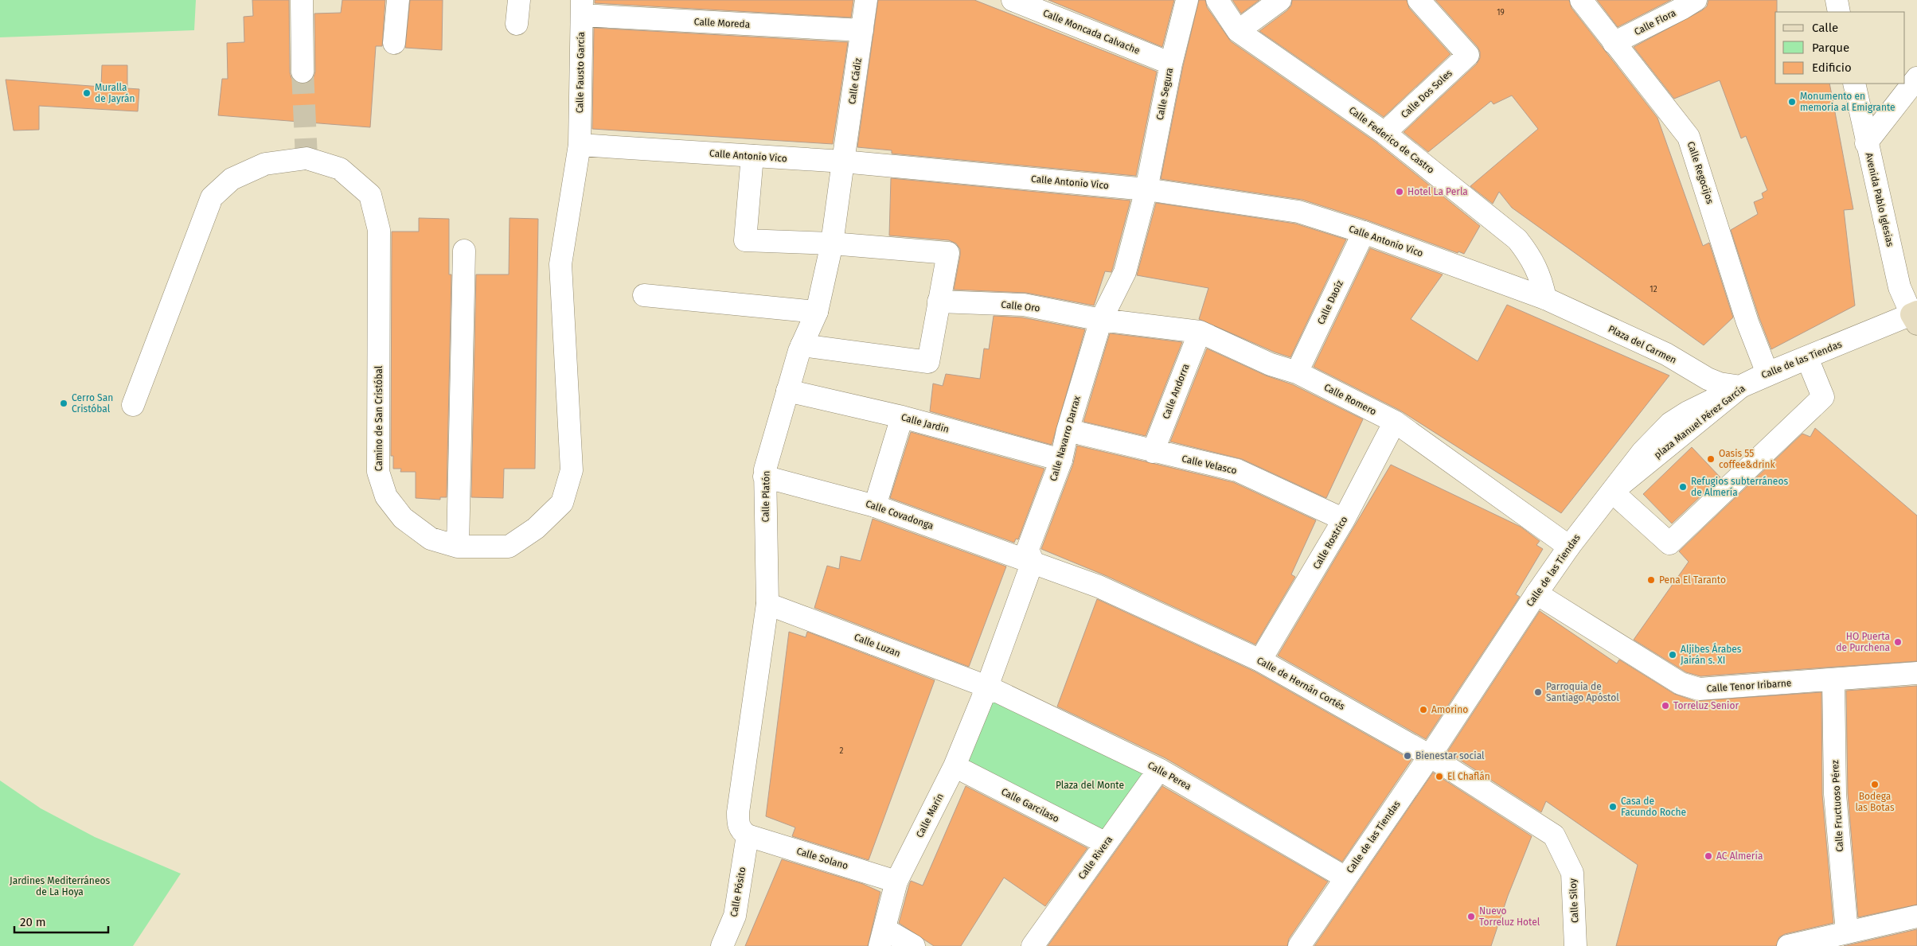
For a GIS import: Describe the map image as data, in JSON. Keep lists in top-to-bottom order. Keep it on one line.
{"streets":{"street":["Calle Flora","Calle Moreda","Calle Moncada Calvache","Calle Fausto García","Calle Cádiz","Calle Segura","Calle Dos Soles","Calle Federico de Castro","Calle Antonio Vico","Calle Regocijos","Avenida Pablo Iglesias","Calle Daoíz","Calle Oro","Plaza del Carmen","Calle de las Tiendas","Calle Andorra","Calle Romero","Camino de San Cristóbal","plaza Manuel Pérez García","Calle Jardin","Calle Navarro Darrax","Calle Velasco","Calle Platón","Calle Covadonga","Calle Rostrico","Calle Luzan","Calle de Hernán Cortés","Calle Tenor Iribarne","Calle Perea","Calle Garcilaso","Calle Fructuoso Pérez","Calle Marín","Calle Rivera","Calle Solano","Calle Pósito","Calle Siloy"]},"crossings":[["Calle Flora","Calle Regocijos"],["Calle Moreda","Calle Fausto García"],["Calle Moreda","Calle Cádiz"],["Calle Moncada Calvache","Calle Segura"],["Calle Fausto García","Calle Antonio Vico"],["Calle Fausto García","Camino de San Cristóbal"],["Calle Cádiz","Calle Antonio Vico"],["Calle Cádiz","Calle Platón"],["Calle Segura","Calle Antonio Vico"],["Calle Segura","Calle Navarro Darrax"],["Calle Dos Soles","Calle Federico de Castro"],["Calle Federico de Castro","Calle Antonio Vico"],["Calle Federico de Castro","Plaza del Carmen"],["Calle Antonio Vico","Calle Daoíz"],["Calle Antonio Vico","Plaza del Carmen"],["Calle Antonio Vico","Camino de San Cristóbal"],["Calle Antonio Vico","Calle Navarro Darrax"],["Calle Antonio Vico","Calle Platón"],["Calle Regocijos","Calle de las Tiendas"],["Avenida Pablo Iglesias","Calle de las Tiendas"],["Calle Daoíz","Calle Romero"],["Calle Oro","Calle Romero"],["Calle Oro","Calle Navarro Darrax"],["Plaza del Carmen","Calle de las Tiendas"],["Plaza del Carmen","plaza Manuel Pérez García"],["Calle de las Tiendas","Calle Romero"],["Calle de las Tiendas","plaza Manuel Pérez García"],["Calle de las Tiendas","Calle de Hernán Cortés"],["Calle de las Tiendas","Calle Tenor Iribarne"],["Calle de las Tiendas","Calle Perea"],["Calle Andorra","Calle Romero"],["Calle Andorra","Calle Velasco"],["Calle Romero","Calle Navarro Darrax"],["Calle Romero","Calle Rostrico"],["Calle Jardin","Calle Navarro Darrax"],["Calle Jardin","Calle Platón"],["Calle Navarro Darrax","Calle Velasco"],["Calle Navarro Darrax","Calle Covadonga"],["Calle Navarro Darrax","Calle Luzan"],["Calle Navarro Darrax","Calle de Hernán Cortés"],["Calle Navarro Darrax","Calle Perea"],["Calle Navarro Darrax","Calle Marín"],["Calle Velasco","Calle Rostrico"],["Calle Platón","Calle Covadonga"],["Calle Platón","Calle Luzan"],["Calle Platón","Calle Solano"],["Calle Platón","Calle Pósito"],["Calle Covadonga","Calle de Hernán Cortés"],["Calle Rostrico","Calle de Hernán Cortés"],["Calle Luzan","Calle Perea"],["Calle Luzan","Calle Marín"],["Calle de Hernán Cortés","Calle Siloy"],["Calle Tenor Iribarne","Calle Fructuoso Pérez"],["Calle Perea","Calle Marín"],["Calle Perea","Calle Rivera"],["Calle Garcilaso","Calle Marín"],["Calle Garcilaso","Calle Rivera"],["Calle Marín","Calle Solano"],["Calle Solano","Calle Pósito"]],"parks":["Plaza del Monte","Jardines Mediterráneos de La Hoya"],"places":["Muralla de Jayrán","Monumento en memoria al Emigrante","Hotel La Perla","Cerro San Cristóbal","Oasis 55 coffee&drink","Refugios subterráneos de Almería","Pena El Taranto","HO Puerta de Purchena","Aljibes Árabes Jairán s. XI","Parroquia de Santiago Apóstol","Torreluz Senior","Amorino","Bienestar social","El Chaflán","Bodega las Botas","Casa de Facundo Roche","AC Almería","Nuevo Torreluz Hotel"],"house_numbers":["19","12","2"],"legend":["Calle","Parque","Edificio"],"scale_bar":"20 m"}
